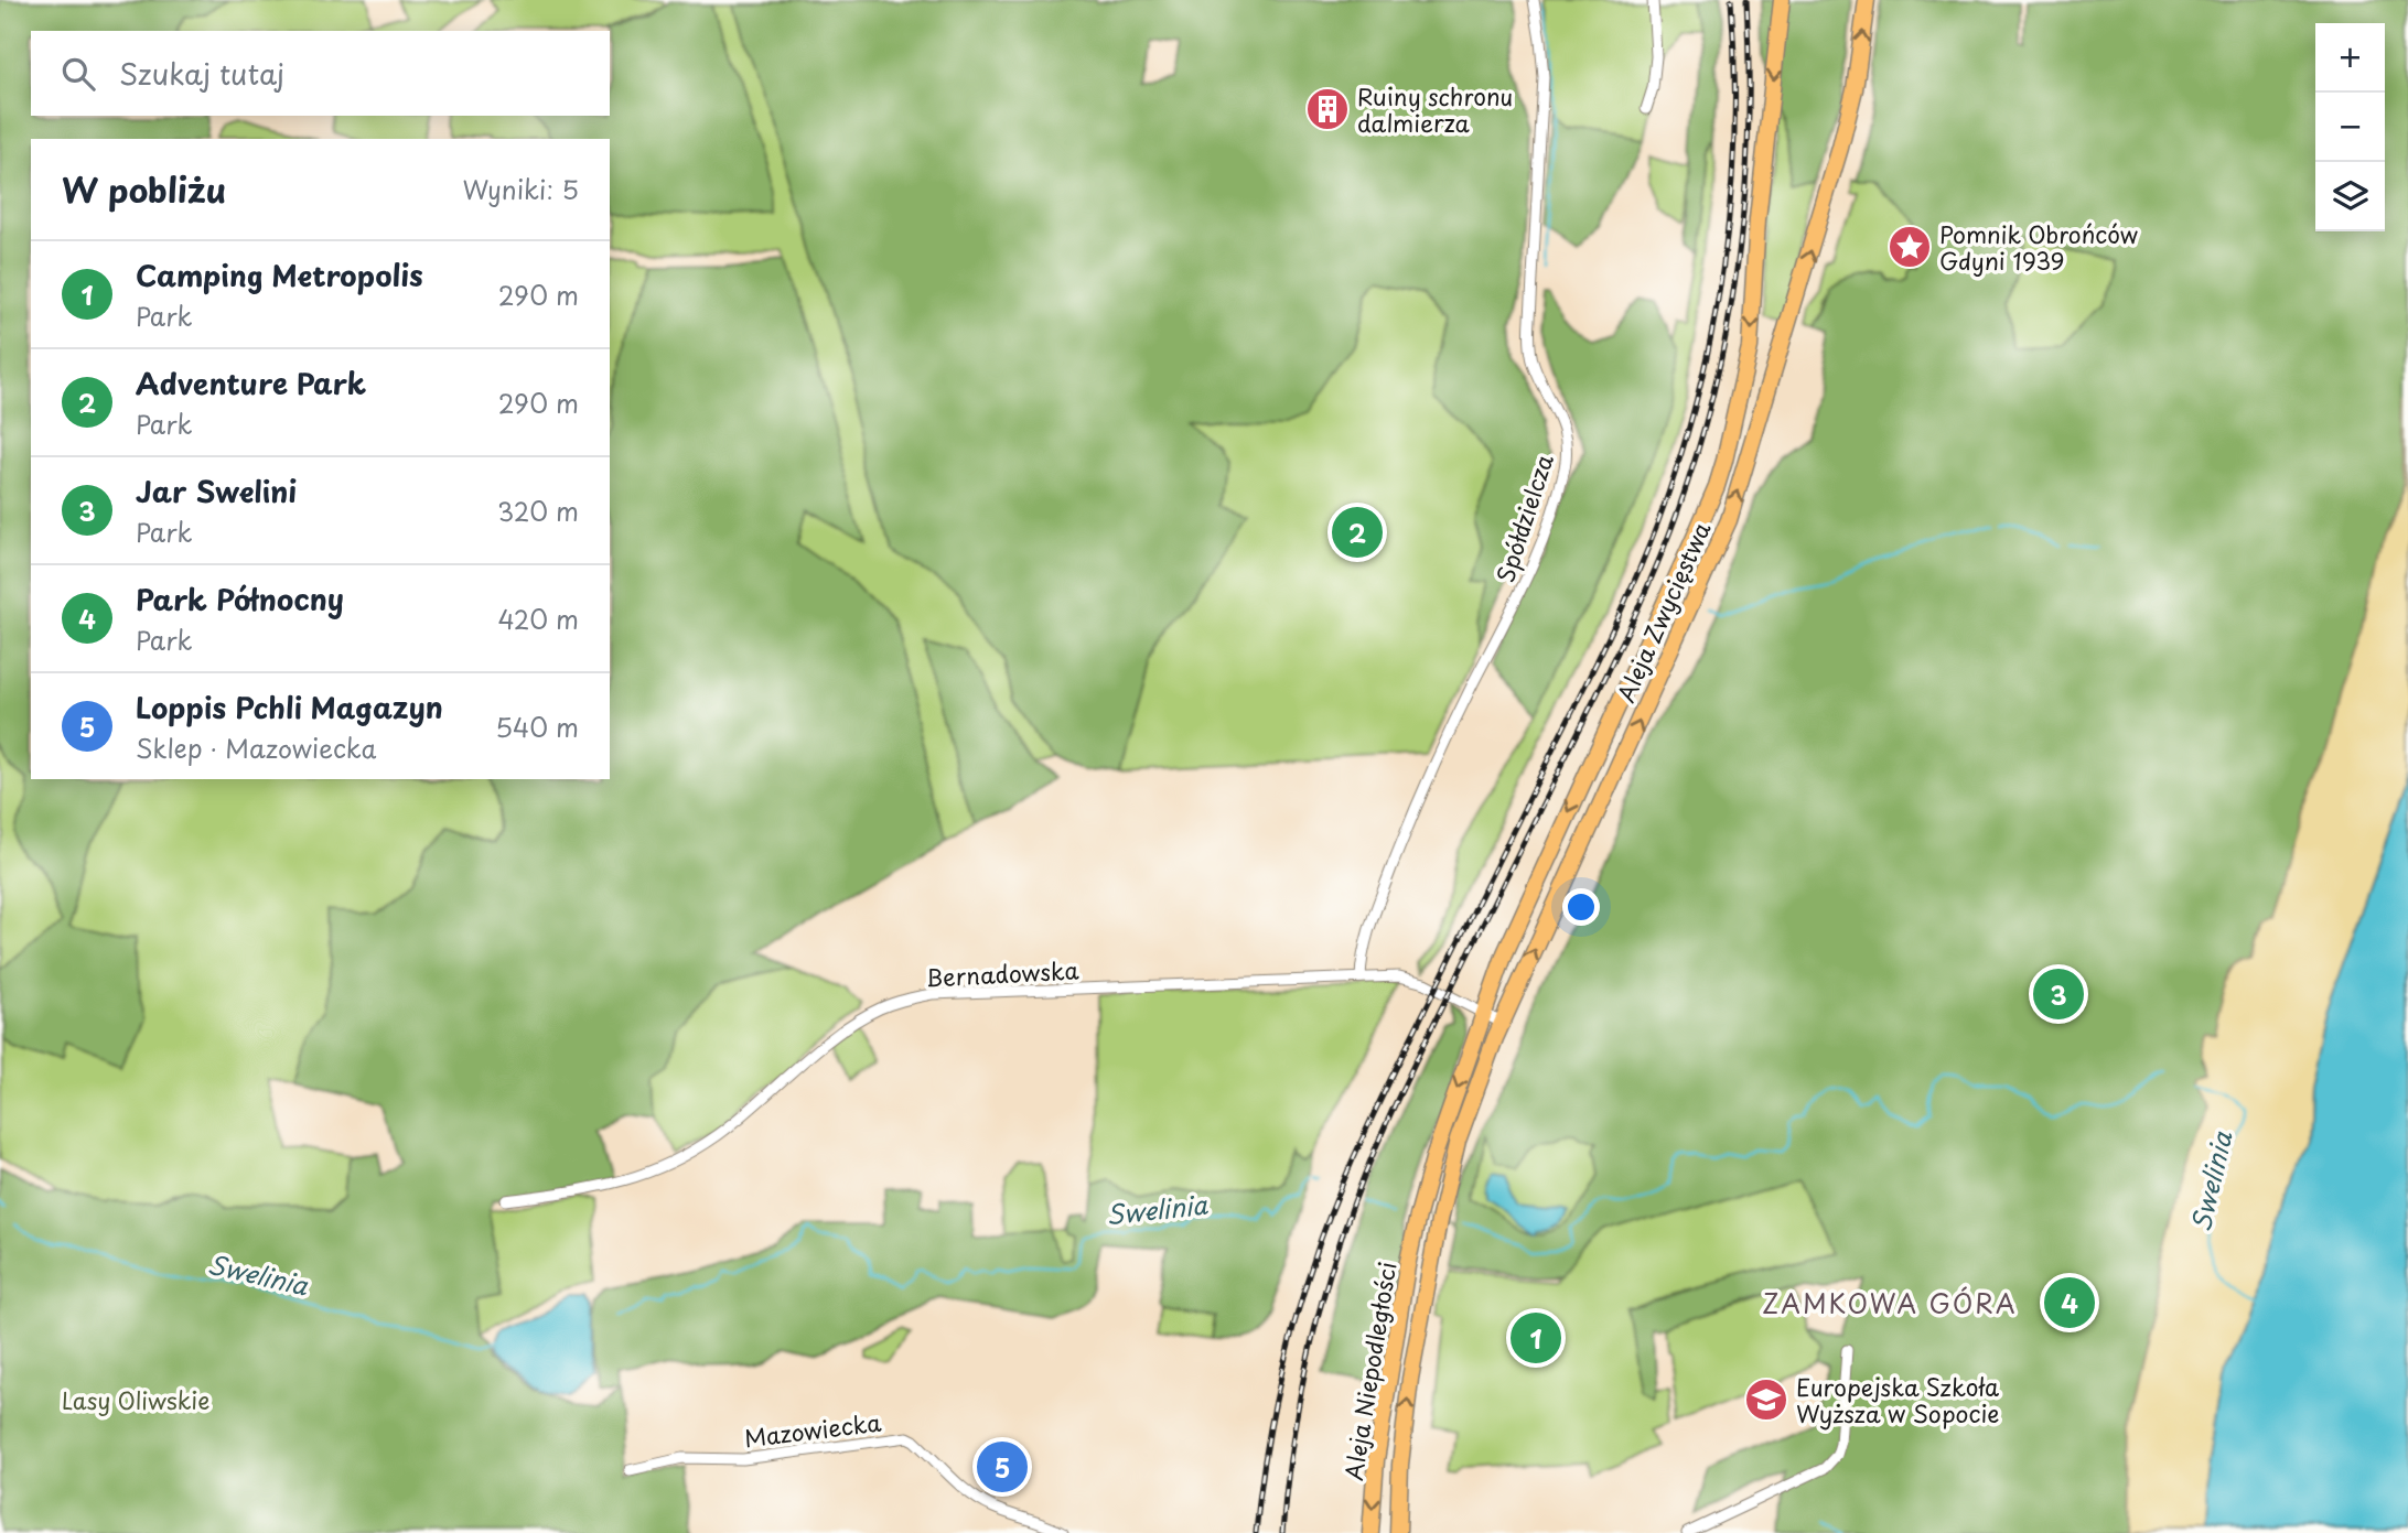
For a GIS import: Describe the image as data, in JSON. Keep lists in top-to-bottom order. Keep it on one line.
{"streets":{"main road":["Aleja Zwycięstwa","Aleja Niepodległości"],"street":["Spółdzielcza","Bernadowska","Mazowiecka"]},"crossings":[["Spółdzielcza","Bernadowska"],["Aleja Zwycięstwa","Bernadowska"],["Aleja Zwycięstwa","Aleja Niepodległości"]],"districts":["ZAMKOWA GÓRA"],"water":["Swelinia"],"parks":["Lasy Oliwskie"],"places":{"building":["Ruiny schronu dalmierza"],"place":["Pomnik Obrońców Gdyni 1939"],"school or university":["Europejska Szkoła Wyższa w Sopocie"]},"page":{"map_buttons":["+","−"],"search":"Szukaj tutaj","heading":["W pobliżu","Wyniki: 5"],"list":[{"mark":"1","name":"Camping Metropolis","note":"Park","value":"290 m"},{"mark":"2","name":"Adventure Park","note":"Park","value":"290 m"},{"mark":"3","name":"Jar Swelini","note":"Park","value":"320 m"},{"mark":"4","name":"Park Północny","note":"Park","value":"420 m"},{"mark":"5","name":"Loppis Pchli Magazyn","note":"Sklep · Mazowiecka","value":"540 m"}],"pins":["2","3","4","1","5"]}}
